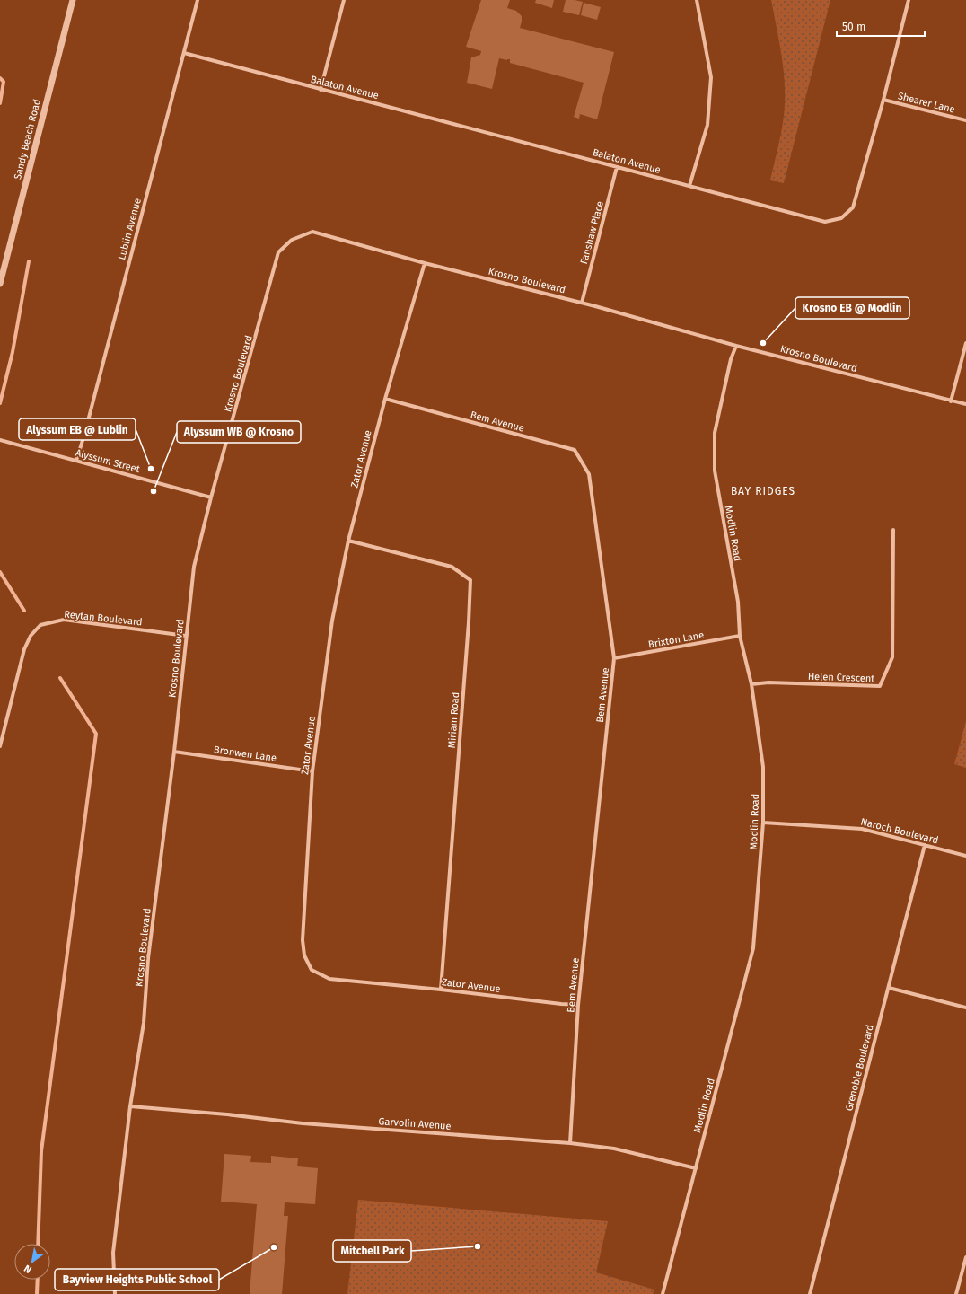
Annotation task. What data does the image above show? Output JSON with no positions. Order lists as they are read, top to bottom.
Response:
{
  "streets": {
    "street": [
      "Balaton Avenue",
      "Shearer Lane",
      "Sandy Beach Road",
      "Lublin Avenue",
      "Fanshaw Place",
      "Krosno Boulevard",
      "Bem Avenue",
      "Zator Avenue",
      "Alyssum Street",
      "Modlin Road",
      "Reytan Boulevard",
      "Brixton Lane",
      "Helen Crescent",
      "Miriam Road",
      "Bronwen Lane",
      "Naroch Boulevard",
      "Grenoble Boulevard",
      "Garvolin Avenue"
    ]
  },
  "crossings": [
    ["Balaton Avenue", "Shearer Lane"],
    ["Balaton Avenue", "Lublin Avenue"],
    ["Balaton Avenue", "Fanshaw Place"],
    ["Lublin Avenue", "Alyssum Street"],
    ["Fanshaw Place", "Krosno Boulevard"],
    ["Krosno Boulevard", "Zator Avenue"],
    ["Krosno Boulevard", "Alyssum Street"],
    ["Krosno Boulevard", "Modlin Road"],
    ["Krosno Boulevard", "Reytan Boulevard"],
    ["Krosno Boulevard", "Bronwen Lane"],
    ["Krosno Boulevard", "Garvolin Avenue"],
    ["Bem Avenue", "Zator Avenue"],
    ["Bem Avenue", "Brixton Lane"],
    ["Bem Avenue", "Garvolin Avenue"],
    ["Zator Avenue", "Miriam Road"],
    ["Zator Avenue", "Bronwen Lane"],
    ["Modlin Road", "Brixton Lane"],
    ["Modlin Road", "Helen Crescent"],
    ["Modlin Road", "Naroch Boulevard"],
    ["Modlin Road", "Garvolin Avenue"],
    ["Naroch Boulevard", "Grenoble Boulevard"]
  ],
  "districts": ["BAY RIDGES"],
  "places": [
    "Krosno EB @ Modlin",
    "Alyssum EB @ Lublin",
    "Alyssum WB @ Krosno",
    "Mitchell Park",
    "Bayview Heights Public School"
  ],
  "scale_bar": "50 m",
  "north": "bottom left"
}
